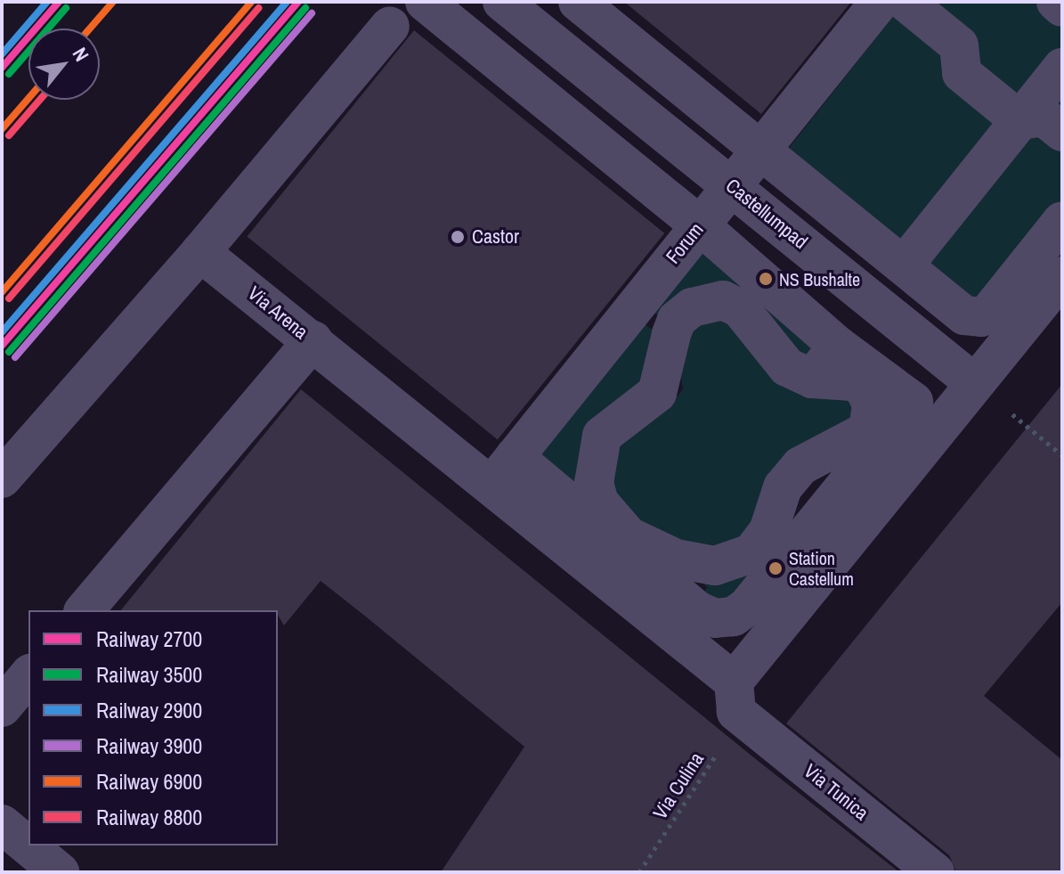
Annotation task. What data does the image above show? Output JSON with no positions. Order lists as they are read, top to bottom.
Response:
{
  "streets": {
    "street": [
      "Castellumpad",
      "Forum",
      "Via Arena",
      "Via Tunica"
    ],
    "path": ["Via Culina"]
  },
  "crossings": [
    ["Castellumpad", "Forum"],
    ["Via Culina", "Via Tunica"]
  ],
  "places": ["Castor", "NS Bushalte", "Station Castellum"],
  "lines": [
    "rail line 2700",
    "rail line 2900",
    "rail line 6900",
    "rail line 3500",
    "rail line 8800",
    "rail line 3900"
  ],
  "legend": [
    "Railway 2700",
    "Railway 3500",
    "Railway 2900",
    "Railway 3900",
    "Railway 6900",
    "Railway 8800"
  ],
  "north": "top right"
}
